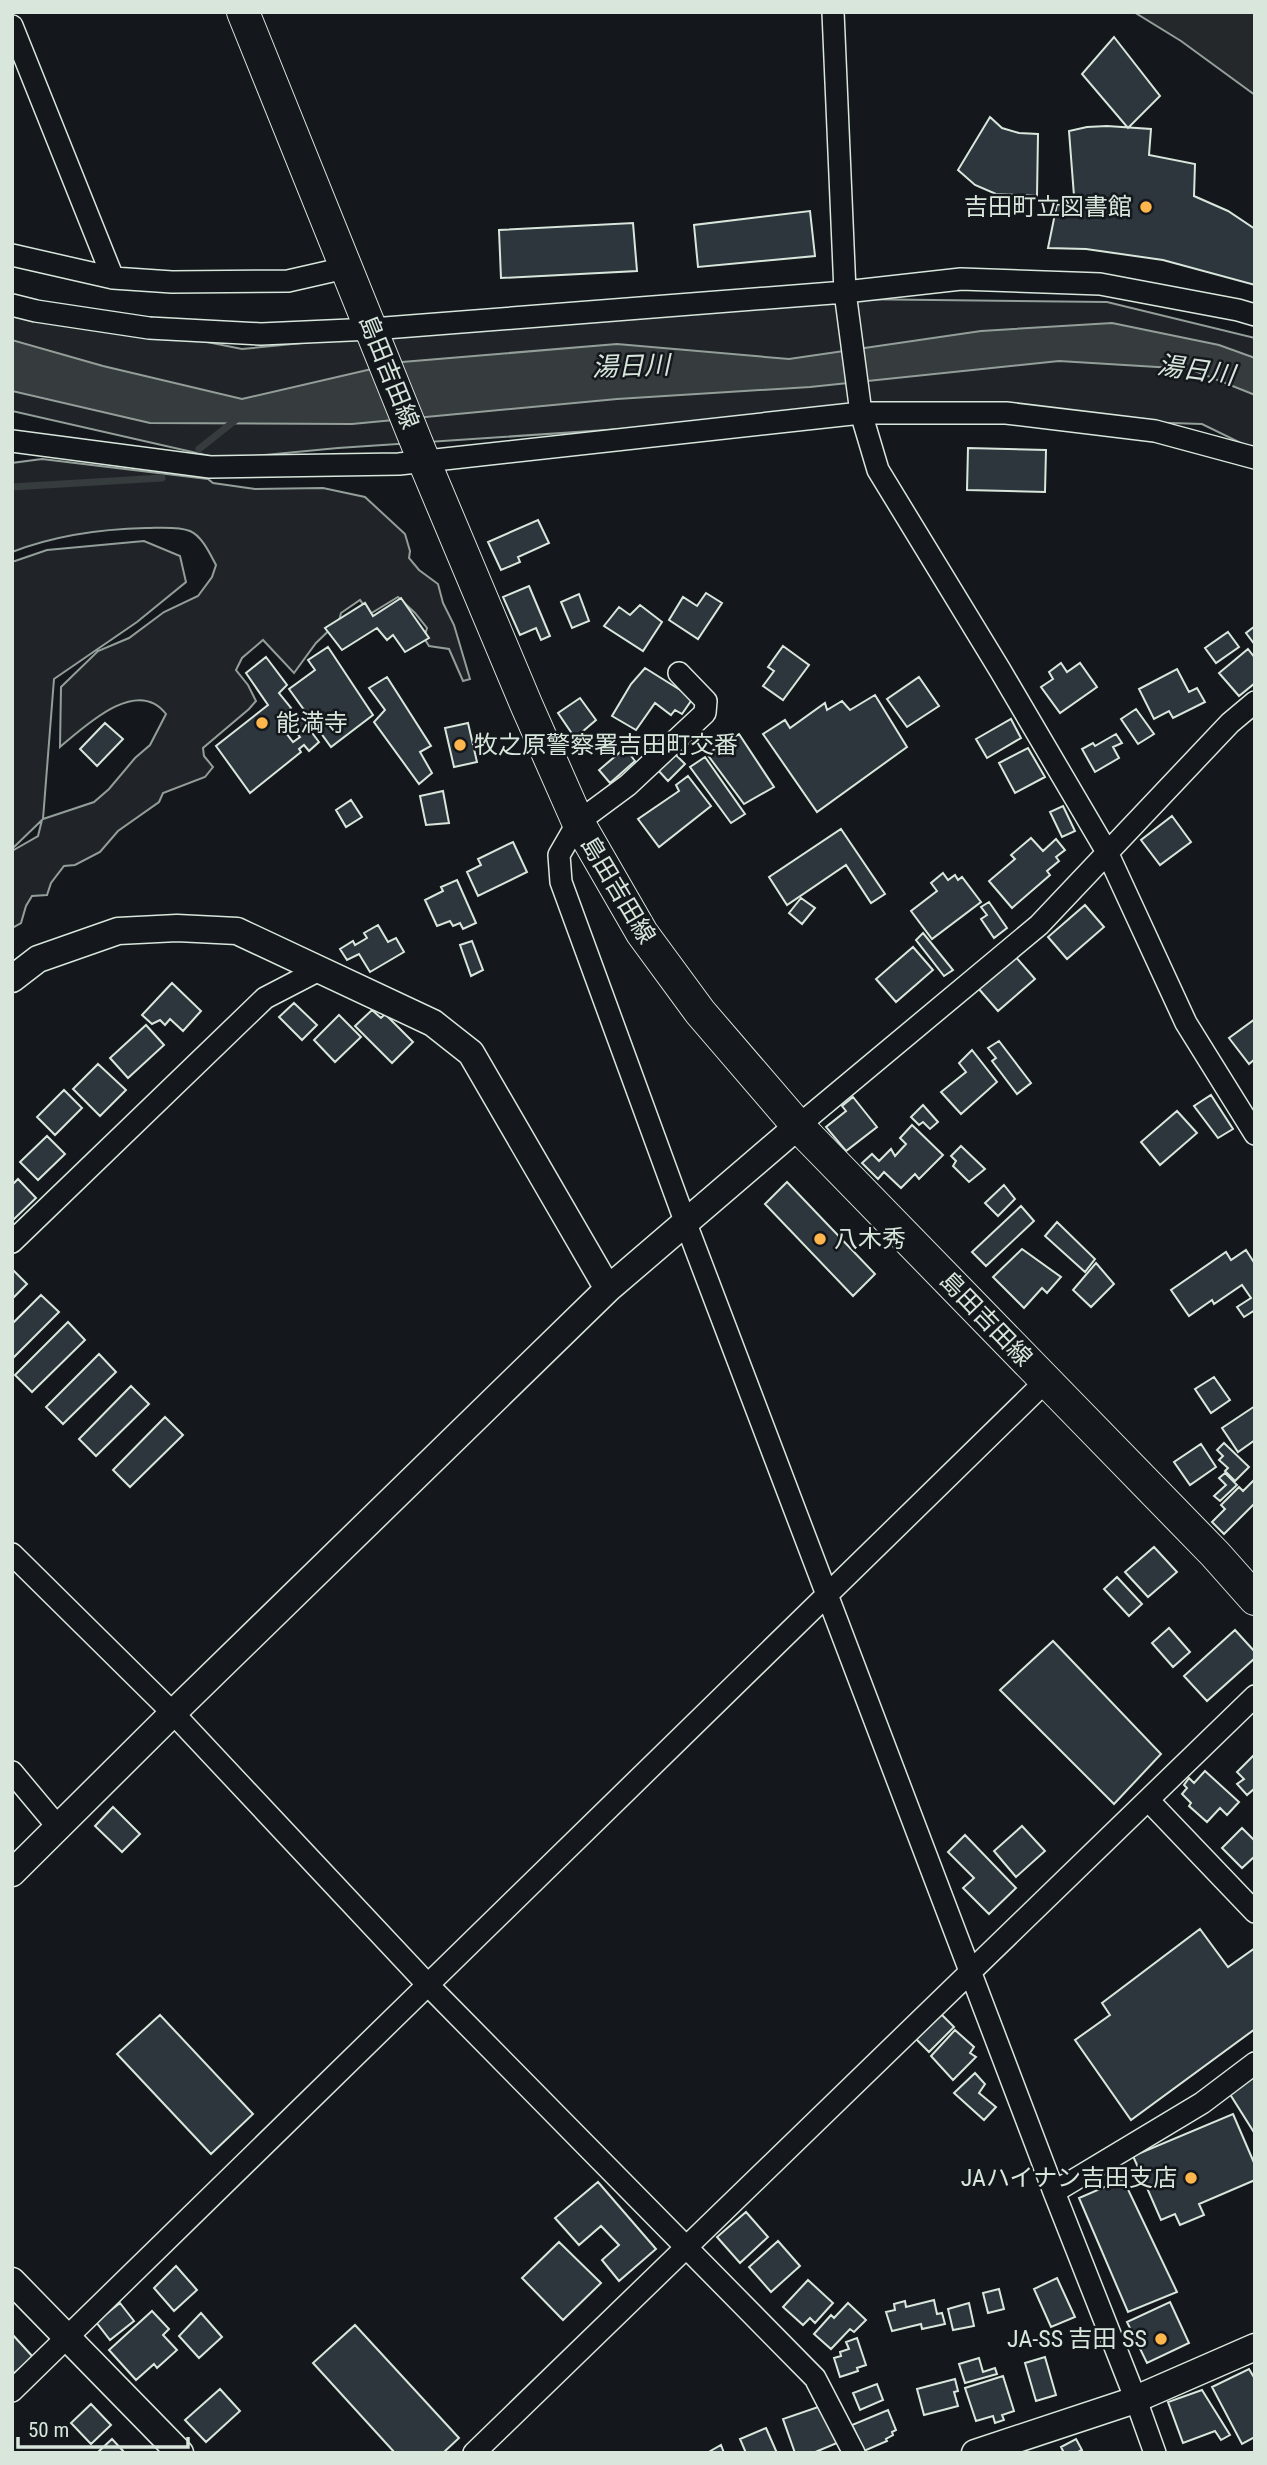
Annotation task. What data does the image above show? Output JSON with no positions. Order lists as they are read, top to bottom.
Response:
{
  "streets": {
    "main road": ["島田吉田線"]
  },
  "water": ["湯日川"],
  "places": [
    "吉田町立図書館",
    "能満寺",
    "牧之原警察署吉田町交番",
    "八木秀",
    "JAハイナン吉田支店",
    "JA-SS 吉田 SS"
  ],
  "scale_bar": "50 m"
}
